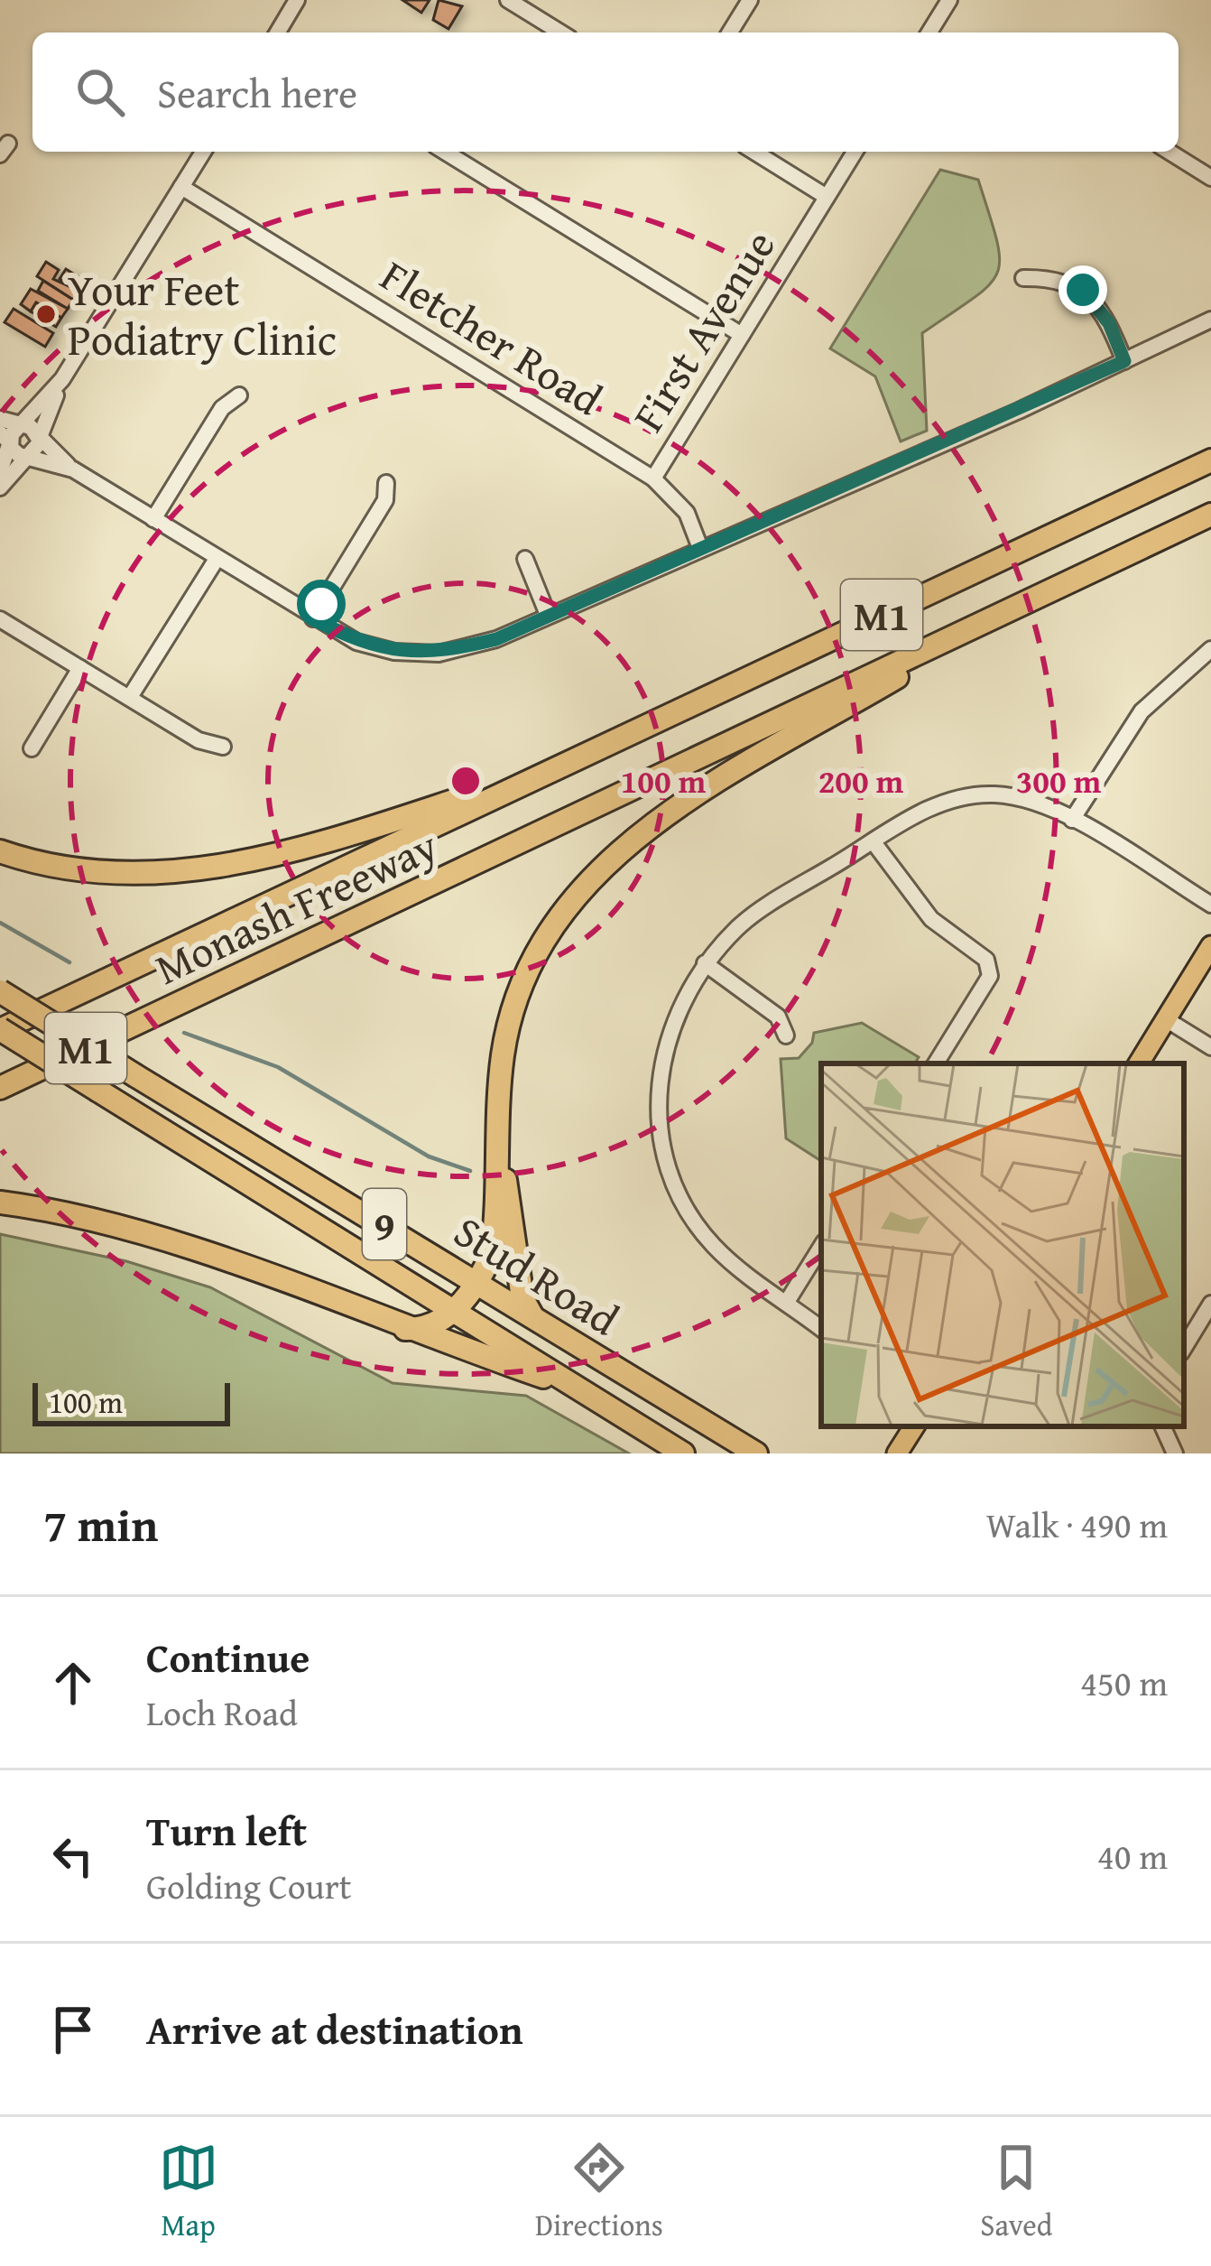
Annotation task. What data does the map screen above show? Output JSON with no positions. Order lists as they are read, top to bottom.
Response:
{
  "streets": {
    "highway": [
      "M1",
      "Monash Freeway",
      "9",
      "Stud Road"
    ],
    "street": ["First Avenue", "Fletcher Road"]
  },
  "crossings": [
    ["First Avenue", "Fletcher Road"],
    ["Monash Freeway", "Stud Road"]
  ],
  "places": ["Your Feet Podiatry Clinic"],
  "scale_bar": "100 m",
  "page": {
    "search": "Search here",
    "scale": "100 m",
    "heading": ["7 min", "Walk · 490 m"],
    "list": [
      ["Continue", "Loch Road", "450 m"],
      ["Turn left", "Golding Court", "40 m"],
      "Arrive at destination"
    ],
    "nav": ["Map", "Directions", "Saved"]
  },
  "rings": ["100 m", "200 m", "300 m"]
}
